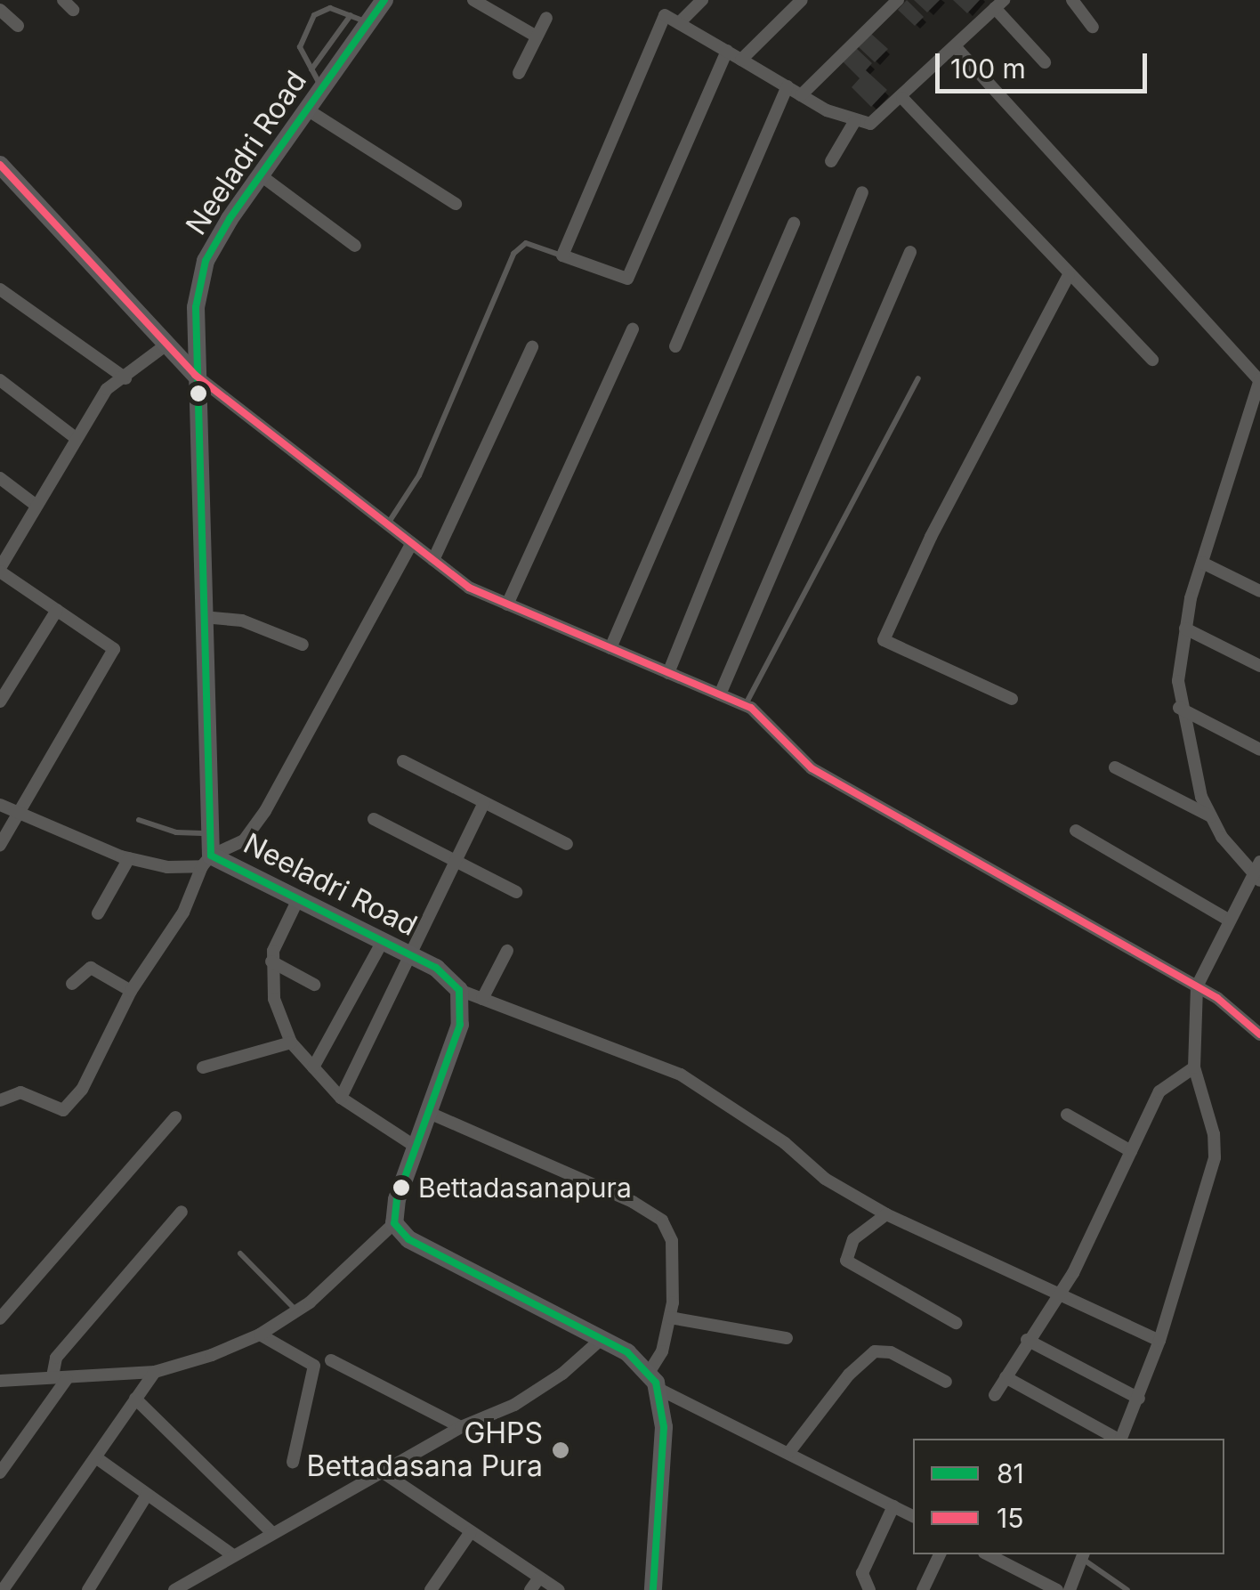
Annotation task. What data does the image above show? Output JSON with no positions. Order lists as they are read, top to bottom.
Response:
{
  "streets": {
    "main road": ["Neeladri Road"]
  },
  "places": ["Bettadasanapura", "GHPS Bettadasana Pura"],
  "lines": ["transit line 81", "transit line 15"],
  "legend": ["81", "15"],
  "scale_bar": "100 m"
}
